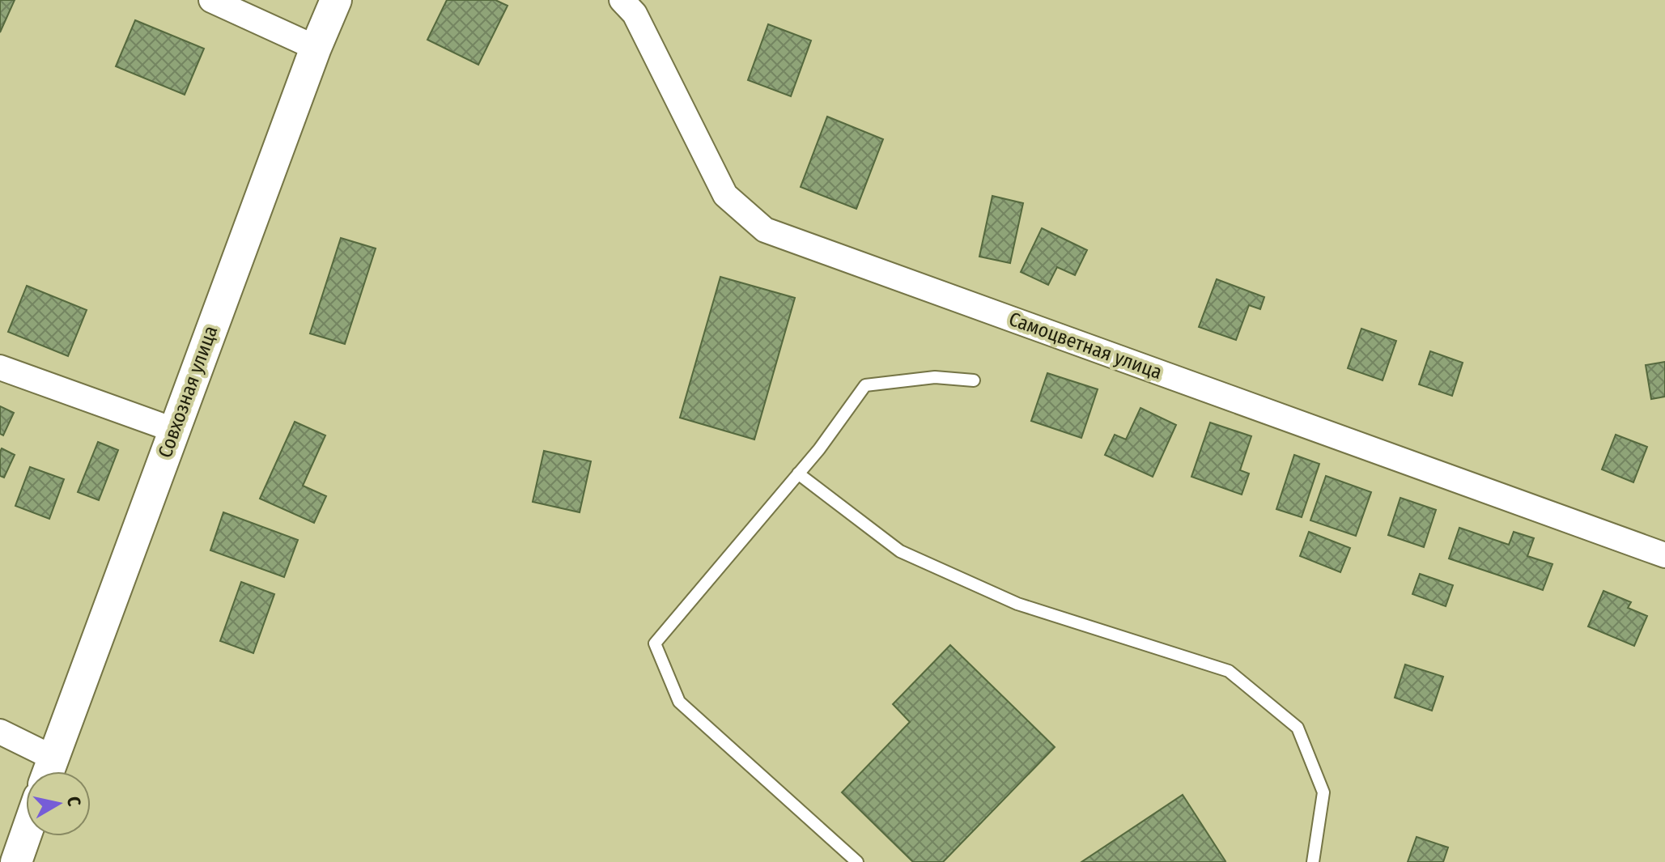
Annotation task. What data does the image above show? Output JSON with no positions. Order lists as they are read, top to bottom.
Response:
{
  "streets": {
    "street": ["Самоцветная улица", "Совхозная улица"]
  },
  "north": "right"
}
